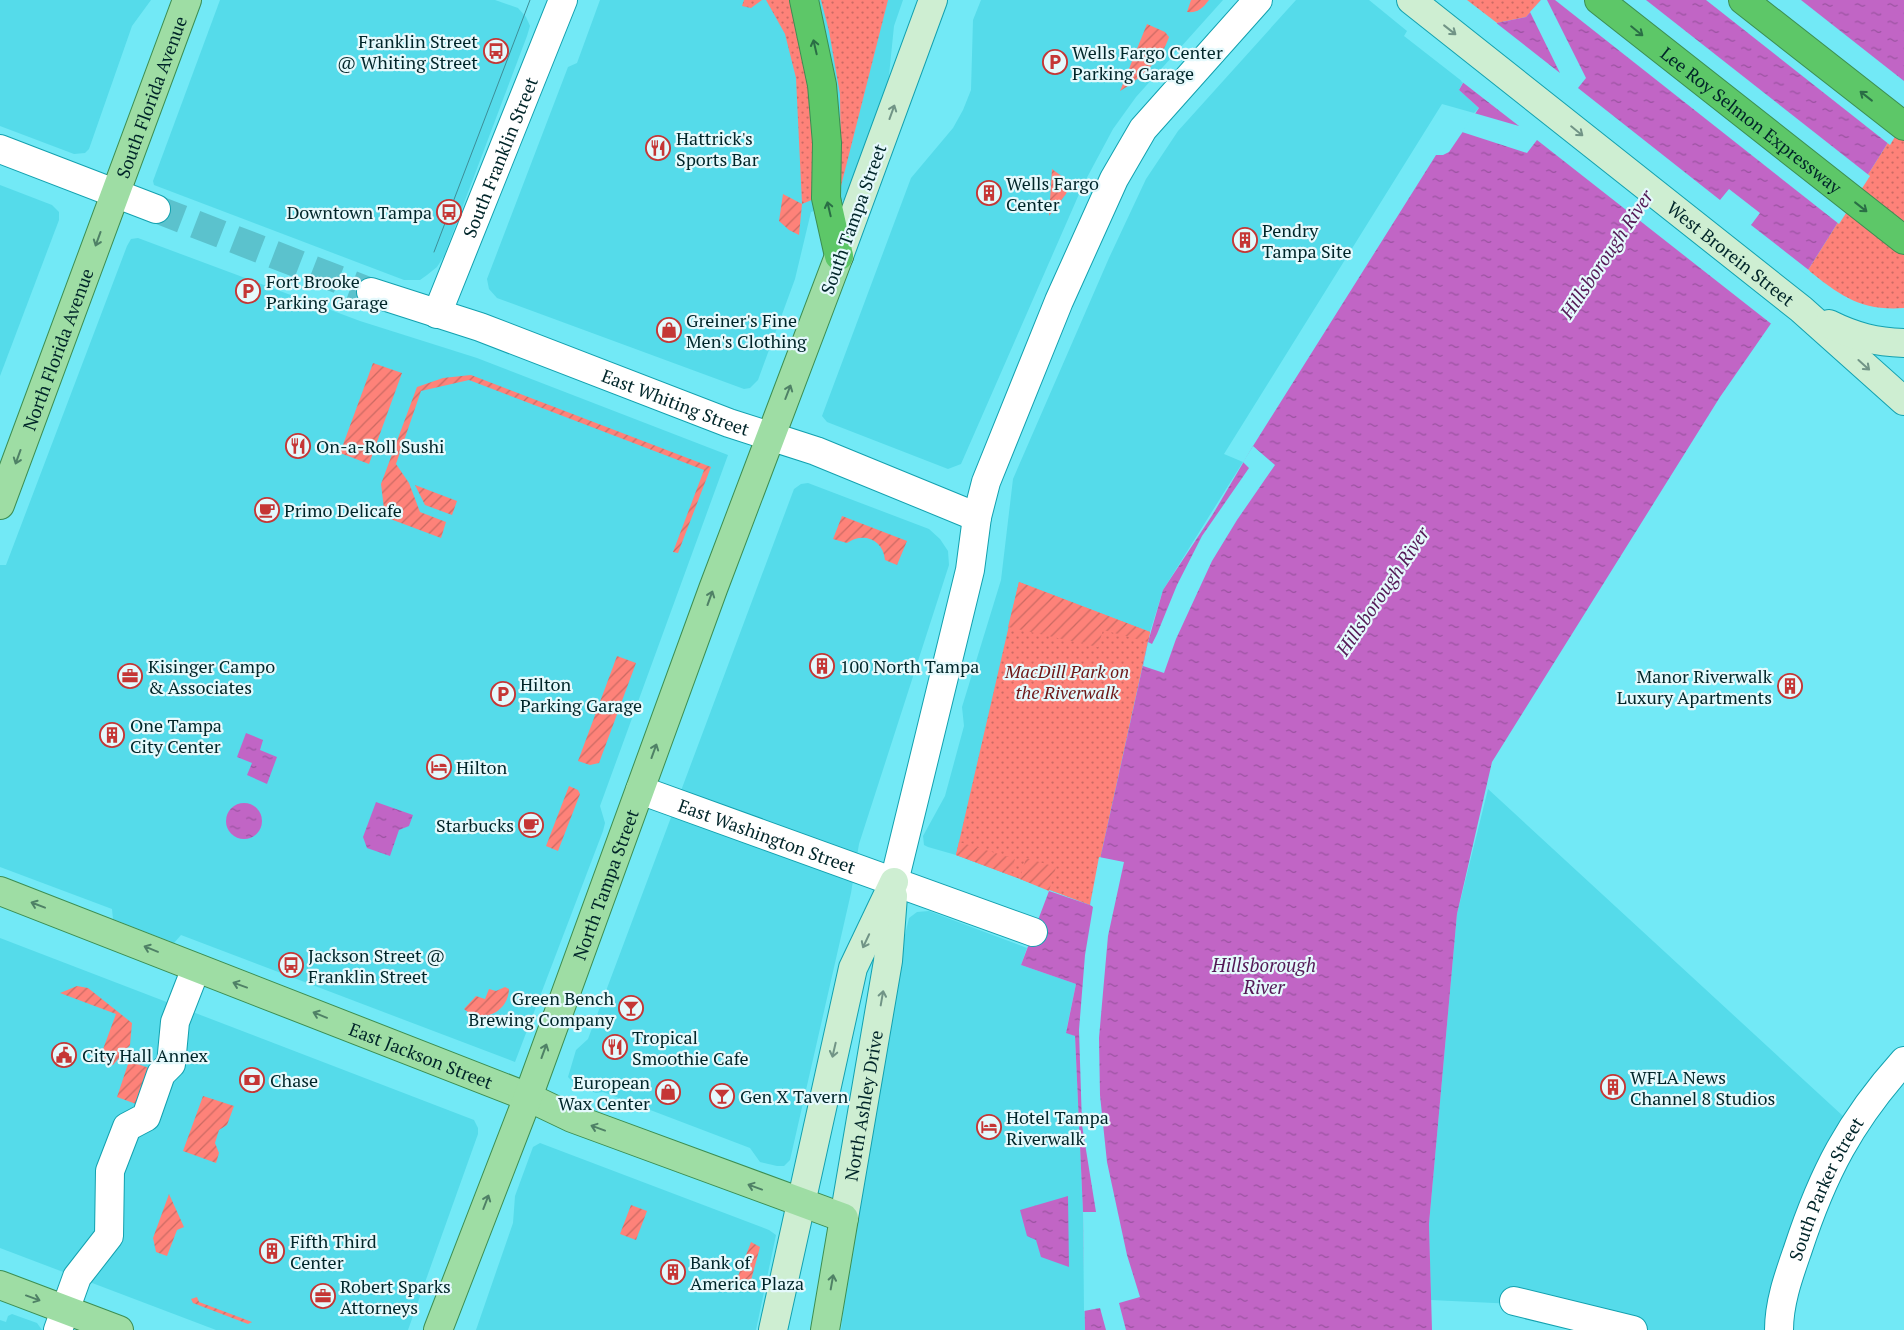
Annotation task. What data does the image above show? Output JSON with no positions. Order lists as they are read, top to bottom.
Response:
{
  "streets": {
    "highway": ["Lee Roy Selmon Expressway"],
    "main road": [
      "South Florida Avenue",
      "South Tampa Street",
      "West Brorein Street",
      "North Florida Avenue",
      "North Tampa Street",
      "East Jackson Street",
      "North Ashley Drive"
    ],
    "street": [
      "South Franklin Street",
      "East Whiting Street",
      "East Washington Street",
      "South Parker Street"
    ]
  },
  "crossings": [
    ["South Florida Avenue", "North Florida Avenue"],
    ["South Franklin Street", "East Whiting Street"],
    ["South Tampa Street", "East Whiting Street"],
    ["South Tampa Street", "North Tampa Street"],
    ["East Whiting Street", "North Tampa Street"],
    ["East Washington Street", "North Tampa Street"],
    ["East Washington Street", "North Ashley Drive"],
    ["North Tampa Street", "East Jackson Street"],
    ["East Jackson Street", "North Ashley Drive"]
  ],
  "one_way": [
    "South Tampa Street",
    "West Brorein Street",
    "North Florida Avenue",
    "North Tampa Street",
    "East Jackson Street"
  ],
  "water": ["Hillsborough River"],
  "parks": ["MacDill Park on the Riverwalk"],
  "places": {
    "bus stop": ["Franklin Street @ Whiting Street", "Downtown Tampa", "Jackson Street @ Franklin Street"],
    "parking": ["Wells Fargo Center Parking Garage", "Fort Brooke Parking Garage", "Hilton Parking Garage"],
    "restaurant": ["Hattrick's Sports Bar", "On-a-Roll Sushi", "Tropical Smoothie Cafe"],
    "building": [
      "Wells Fargo Center",
      "Pendry Tampa Site",
      "100 North Tampa",
      "Manor Riverwalk Luxury Apartments",
      "One Tampa City Center",
      "WFLA News Channel 8 Studios",
      "Fifth Third Center",
      "Bank of America Plaza"
    ],
    "shop": ["Greiner's Fine Men's Clothing", "European Wax Center"],
    "cafe": ["Primo Delicafe", "Starbucks"],
    "office": ["Kisinger Campo & Associates", "Robert Sparks Attorneys"],
    "hotel": ["Hilton", "Hotel Tampa Riverwalk"],
    "bar": ["Green Bench Brewing Company", "Gen X Tavern"],
    "public building": ["City Hall Annex"],
    "bank": ["Chase"]
  }
}
